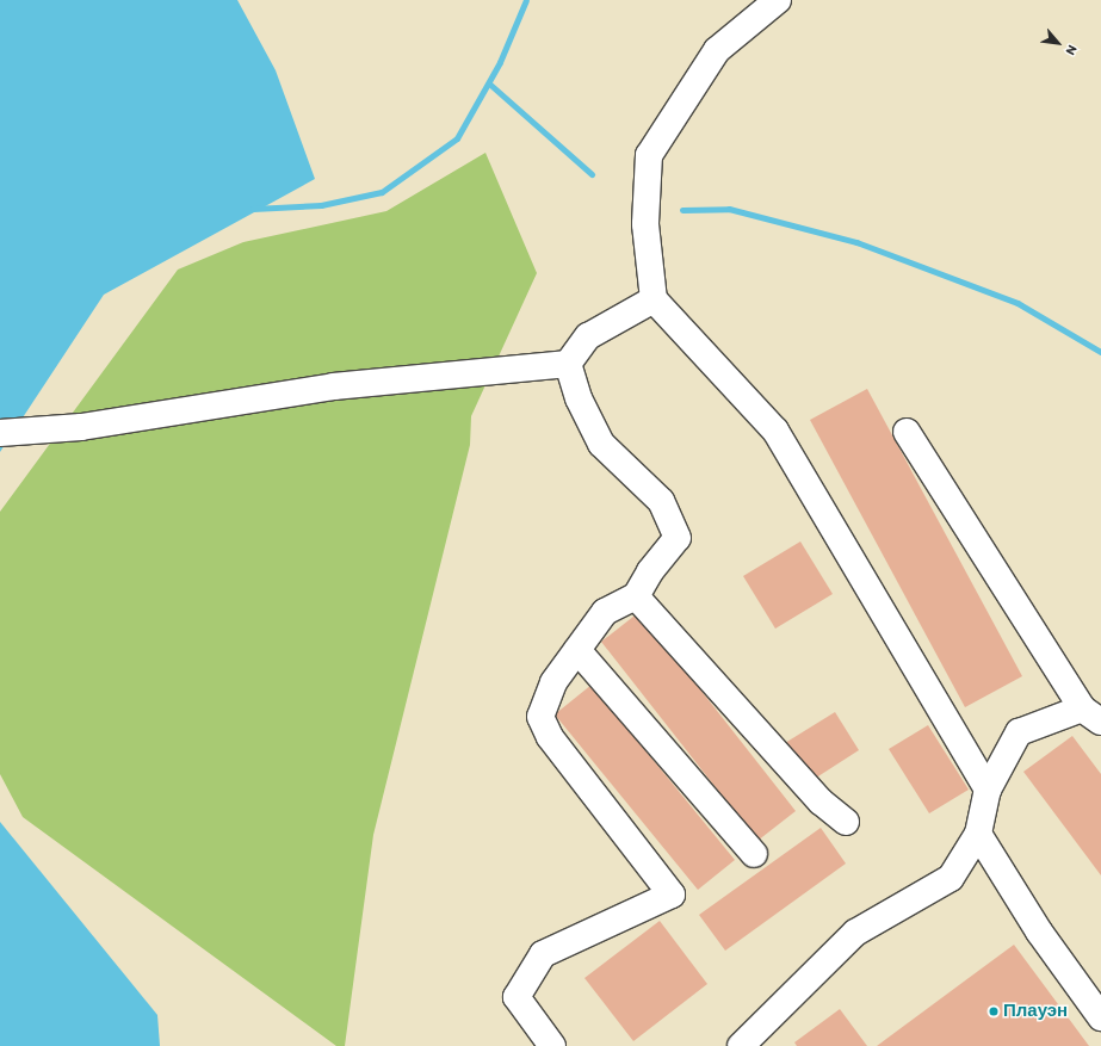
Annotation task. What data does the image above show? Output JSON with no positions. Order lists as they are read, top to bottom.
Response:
{
  "places": ["Плауэн"],
  "north": "bottom right"
}
